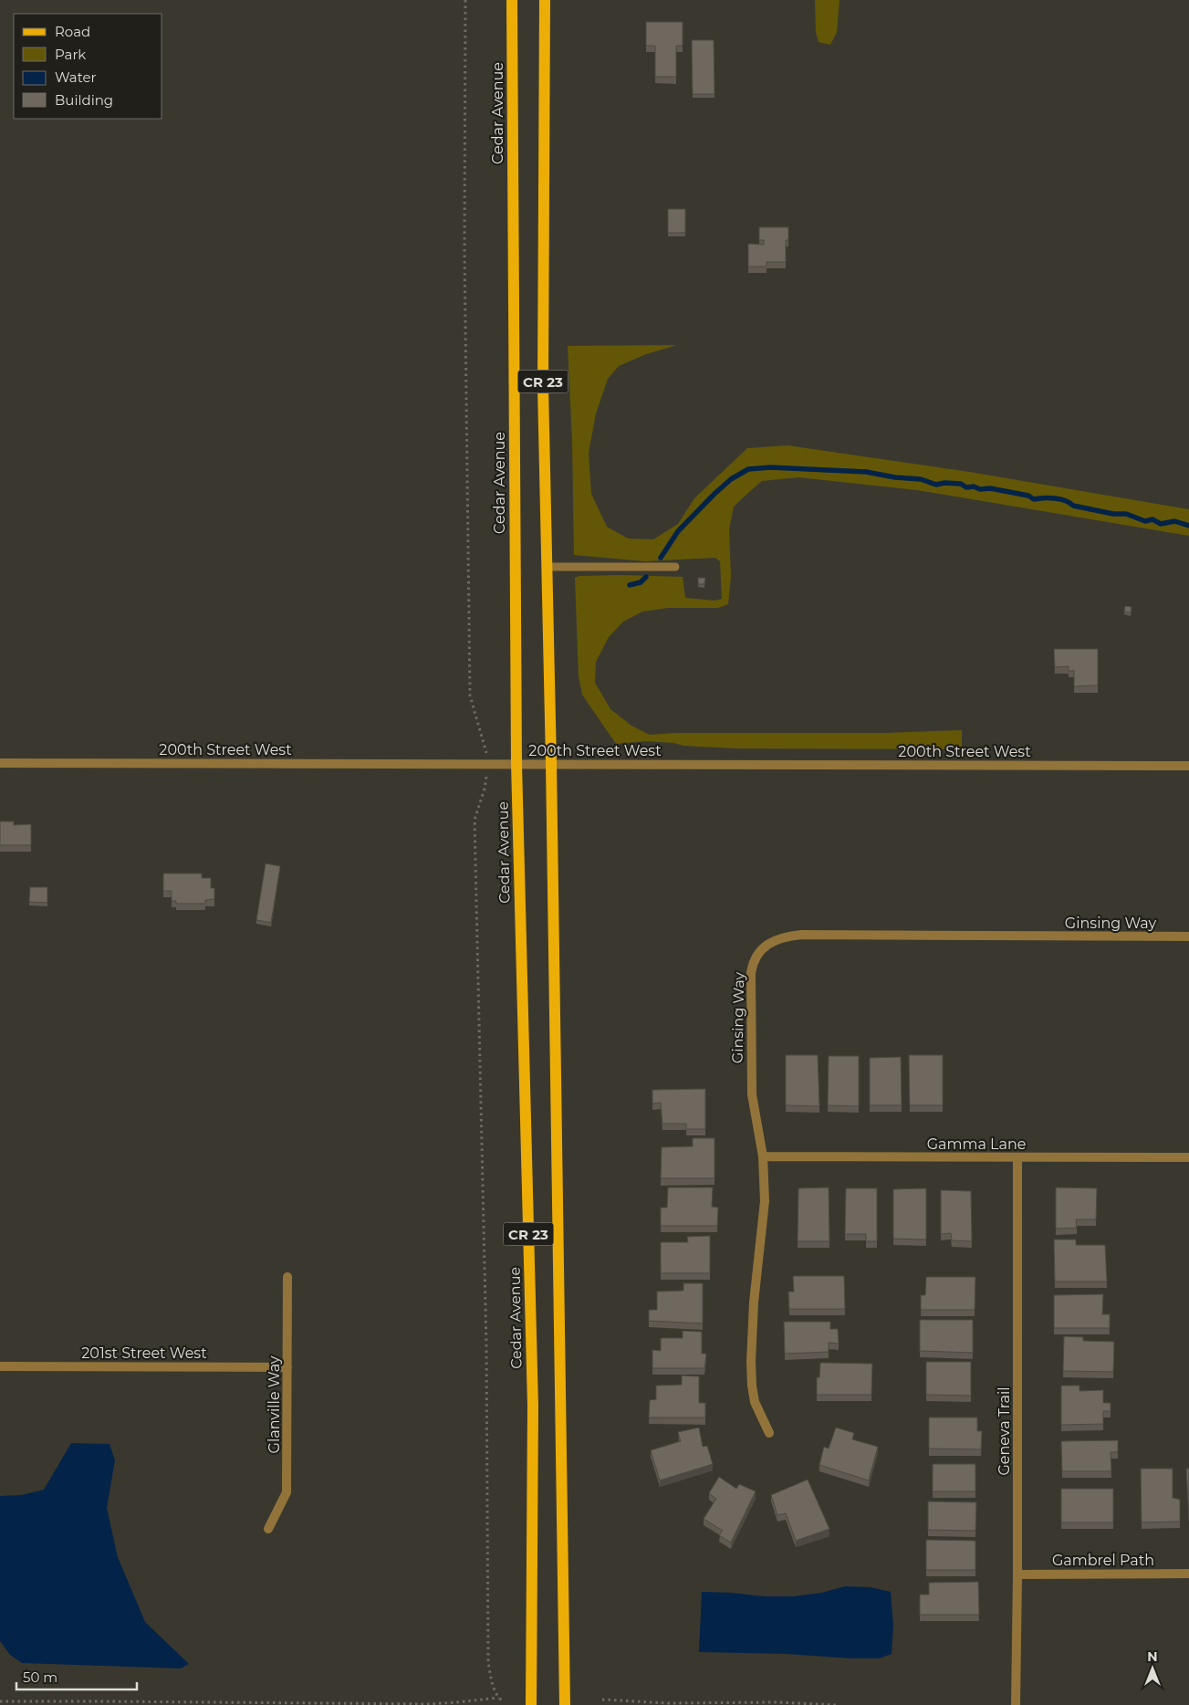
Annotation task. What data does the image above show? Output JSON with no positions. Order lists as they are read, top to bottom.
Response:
{
  "streets": {
    "main road": ["Cedar Avenue", "CR 23"],
    "street": [
      "200th Street West",
      "Ginsing Way",
      "Gamma Lane",
      "201st Street West",
      "Glanville Way",
      "Geneva Trail",
      "Gambrel Path"
    ]
  },
  "crossings": [
    ["Cedar Avenue", "200th Street West"],
    ["CR 23", "200th Street West"],
    ["Ginsing Way", "Gamma Lane"],
    ["Gamma Lane", "Geneva Trail"],
    ["201st Street West", "Glanville Way"],
    ["Geneva Trail", "Gambrel Path"]
  ],
  "legend": [
    "Road",
    "Park",
    "Water",
    "Building"
  ],
  "scale_bar": "50 m",
  "north": "top"
}
